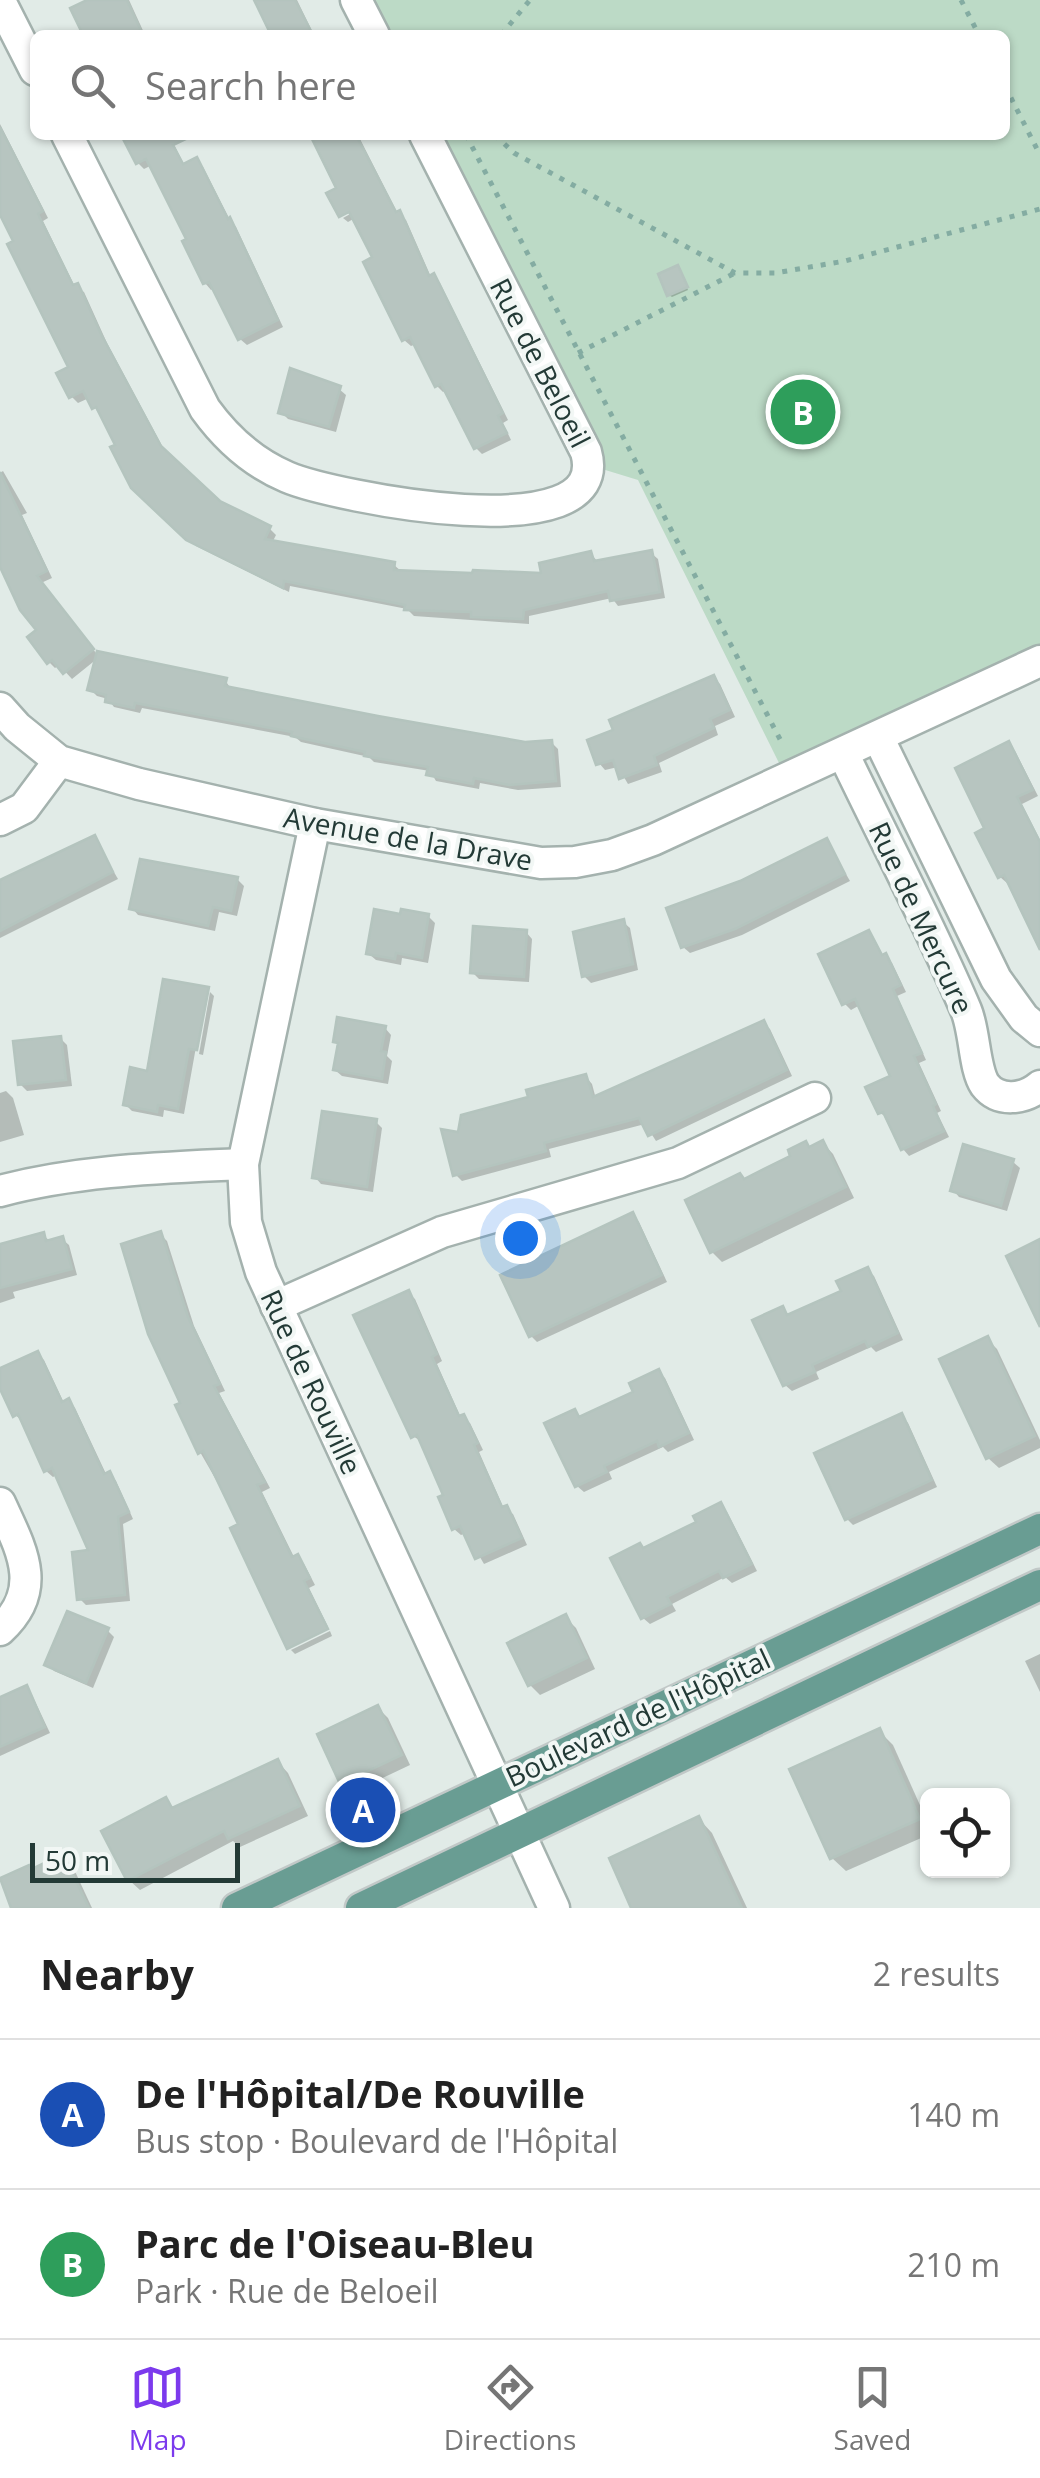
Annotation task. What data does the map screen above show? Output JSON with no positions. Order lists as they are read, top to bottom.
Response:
{
  "streets": {
    "main road": ["Boulevard de l'Hôpital"],
    "street": [
      "Rue de Beloeil",
      "Avenue de la Drave",
      "Rue de Mercure",
      "Rue de Rouville"
    ]
  },
  "crossings": [
    ["Avenue de la Drave", "Rue de Mercure"],
    ["Avenue de la Drave", "Rue de Rouville"],
    ["Rue de Rouville", "Boulevard de l'Hôpital"]
  ],
  "scale_bar": "50 m",
  "page": {
    "search": "Search here",
    "pins": ["B", "A"],
    "scale": "50 m",
    "heading": ["Nearby", "2 results"],
    "list": [
      {
        "mark": "A",
        "name": "De l'Hôpital/De Rouville",
        "note": "Bus stop · Boulevard de l'Hôpital",
        "value": "140 m"
      },
      {
        "mark": "B",
        "name": "Parc de l'Oiseau-Bleu",
        "note": "Park · Rue de Beloeil",
        "value": "210 m"
      }
    ],
    "nav": ["Map", "Directions", "Saved"]
  }
}
